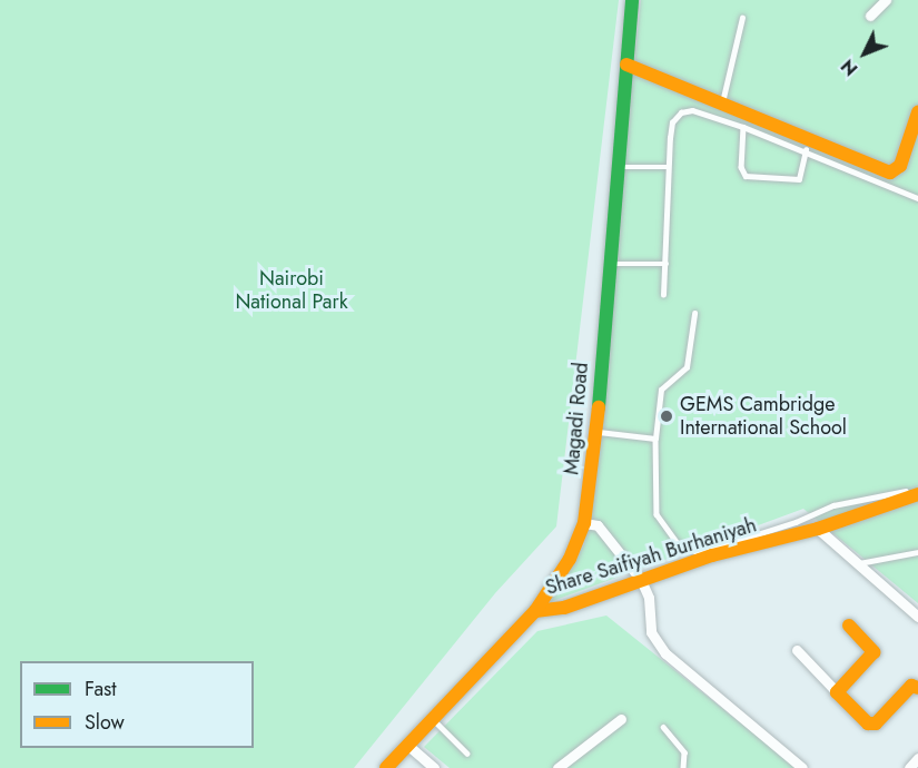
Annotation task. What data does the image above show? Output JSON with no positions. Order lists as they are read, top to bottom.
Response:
{
  "streets": {
    "main road": ["Magadi Road", "Share Saifiyah Burhaniyah"]
  },
  "crossings": [
    ["Magadi Road", "Share Saifiyah Burhaniyah"]
  ],
  "parks": ["Nairobi National Park"],
  "places": ["GEMS Cambridge International School"],
  "legend": ["Fast", "Slow"],
  "north": "bottom left"
}
